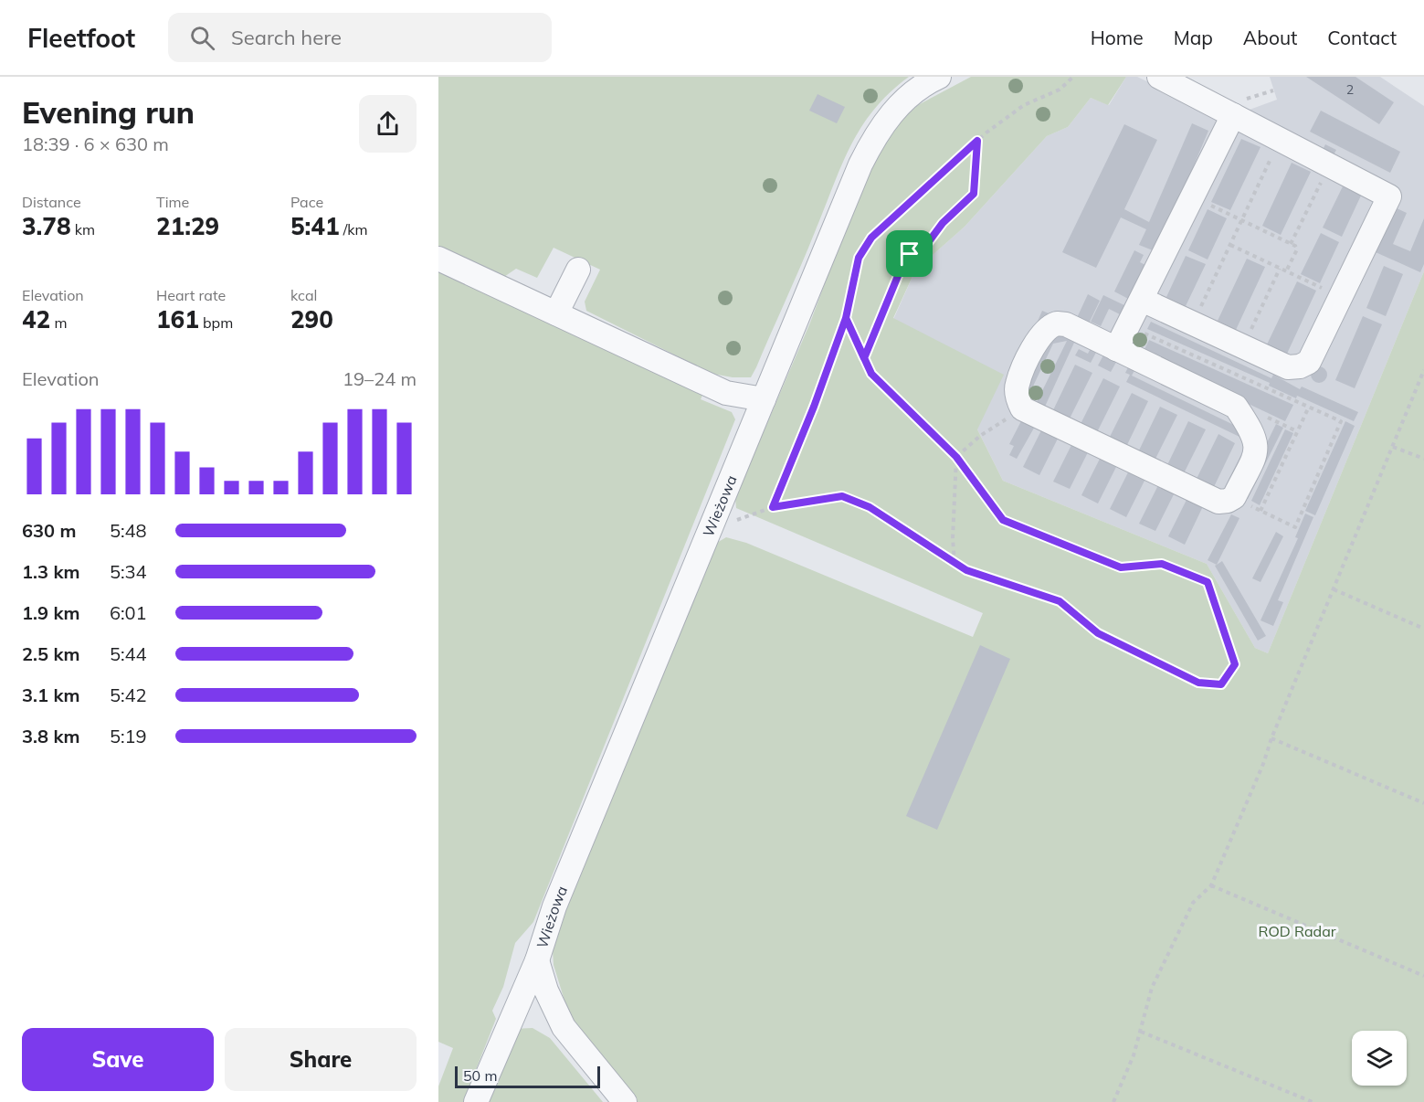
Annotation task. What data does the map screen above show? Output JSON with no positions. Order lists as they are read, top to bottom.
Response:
{
  "streets": {
    "lane": ["Wieżowa"]
  },
  "parks": ["ROD Radar"],
  "house_numbers": ["2"],
  "scale_bar": "50 m",
  "page": {
    "header": "Fleetfoot",
    "search": "Search here",
    "nav": [
      "Home",
      "Map",
      "About",
      "Contact"
    ],
    "heading": ["Evening run", "18:39 · 6 × 630 m"],
    "stats": [
      ["Distance", "3.78 km"],
      ["Time", "21:29"],
      ["Pace", "5:41 /km"],
      ["Elevation", "42 m"],
      ["Heart rate", "161 bpm"],
      ["kcal", "290"]
    ],
    "chart": ["Elevation", "19–24 m"],
    "list": [
      {
        "name": "630 m",
        "note": "5:48"
      },
      {
        "name": "1.3 km",
        "note": "5:34"
      },
      {
        "name": "1.9 km",
        "note": "6:01"
      },
      {
        "name": "2.5 km",
        "note": "5:44"
      },
      {
        "name": "3.1 km",
        "note": "5:42"
      },
      {
        "name": "3.8 km",
        "note": "5:19"
      }
    ],
    "buttons": ["Save", "Share"],
    "scale": "50 m"
  }
}
